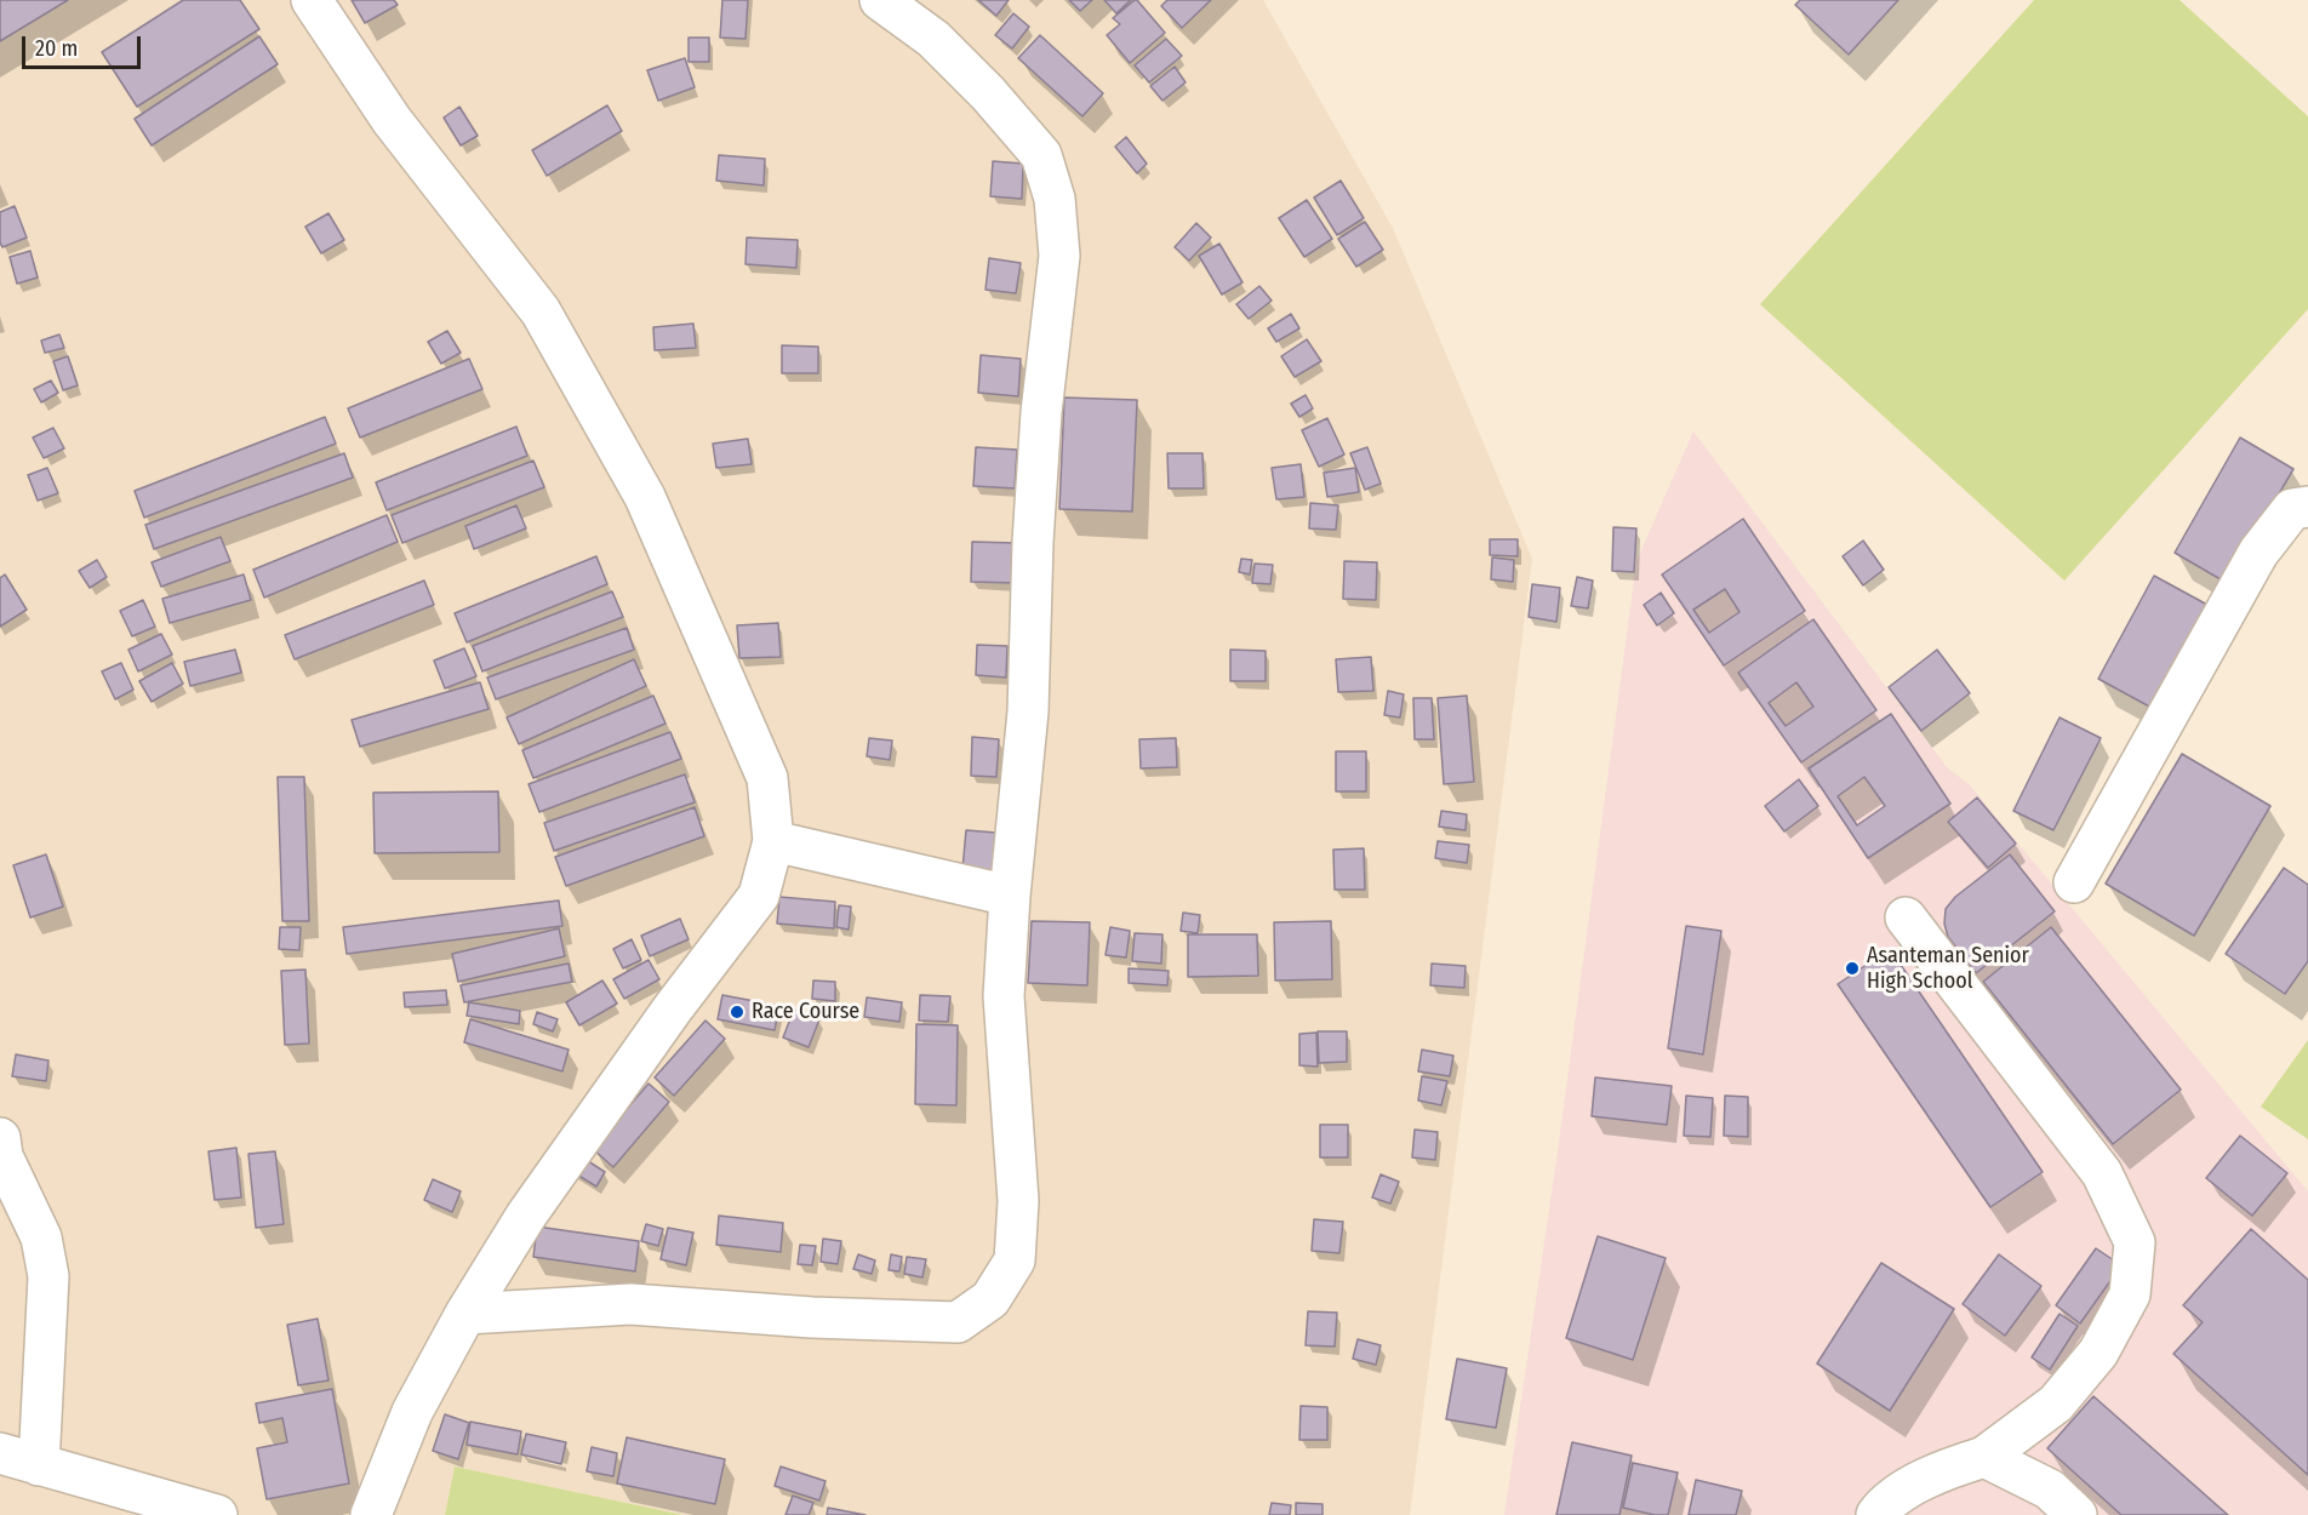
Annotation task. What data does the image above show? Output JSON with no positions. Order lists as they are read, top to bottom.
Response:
{
  "places": ["Asanteman Senior High School", "Race Course"],
  "scale_bar": "20 m"
}
